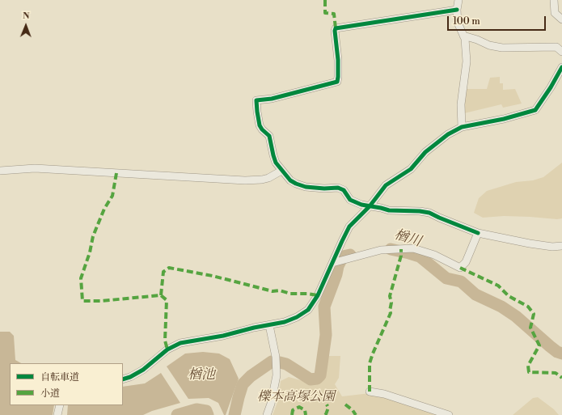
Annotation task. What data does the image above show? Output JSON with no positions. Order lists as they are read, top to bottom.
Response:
{
  "water": ["楢川", "楢池"],
  "parks": ["櫟本高塚公園"],
  "legend": ["自転車道", "小道"],
  "scale_bar": "100 m",
  "north": "top"
}
